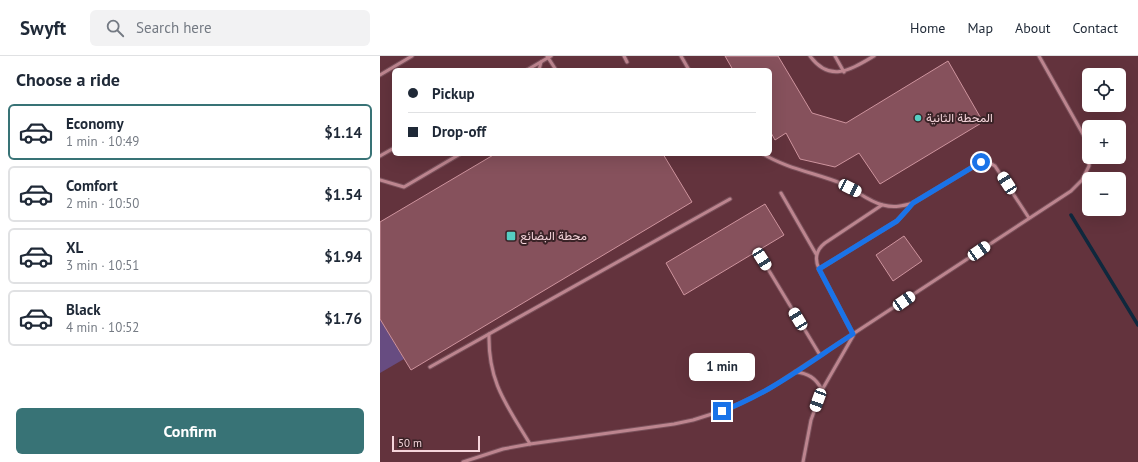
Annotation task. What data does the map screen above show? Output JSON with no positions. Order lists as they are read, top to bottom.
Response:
{
  "places": {
    "other": ["المحطة الثانية"],
    "transit": ["محطة البضائع"]
  },
  "scale_bar": "50 m",
  "page": {
    "header": "Swyft",
    "search": "Search here",
    "nav": [
      "Home",
      "Map",
      "About",
      "Contact"
    ],
    "heading": "Choose a ride",
    "map_buttons": ["+", "−"],
    "banner": ["Pickup", "Drop-off"],
    "list": [
      {
        "name": "Economy",
        "note": "1 min · 10:49",
        "value": "$1.14"
      },
      {
        "name": "Comfort",
        "note": "2 min · 10:50",
        "value": "$1.54"
      },
      {
        "name": "XL",
        "note": "3 min · 10:51",
        "value": "$1.94"
      },
      {
        "name": "Black",
        "note": "4 min · 10:52",
        "value": "$1.76"
      }
    ],
    "bubble": "1 min",
    "buttons": "Confirm",
    "scale": "50 m"
  }
}
